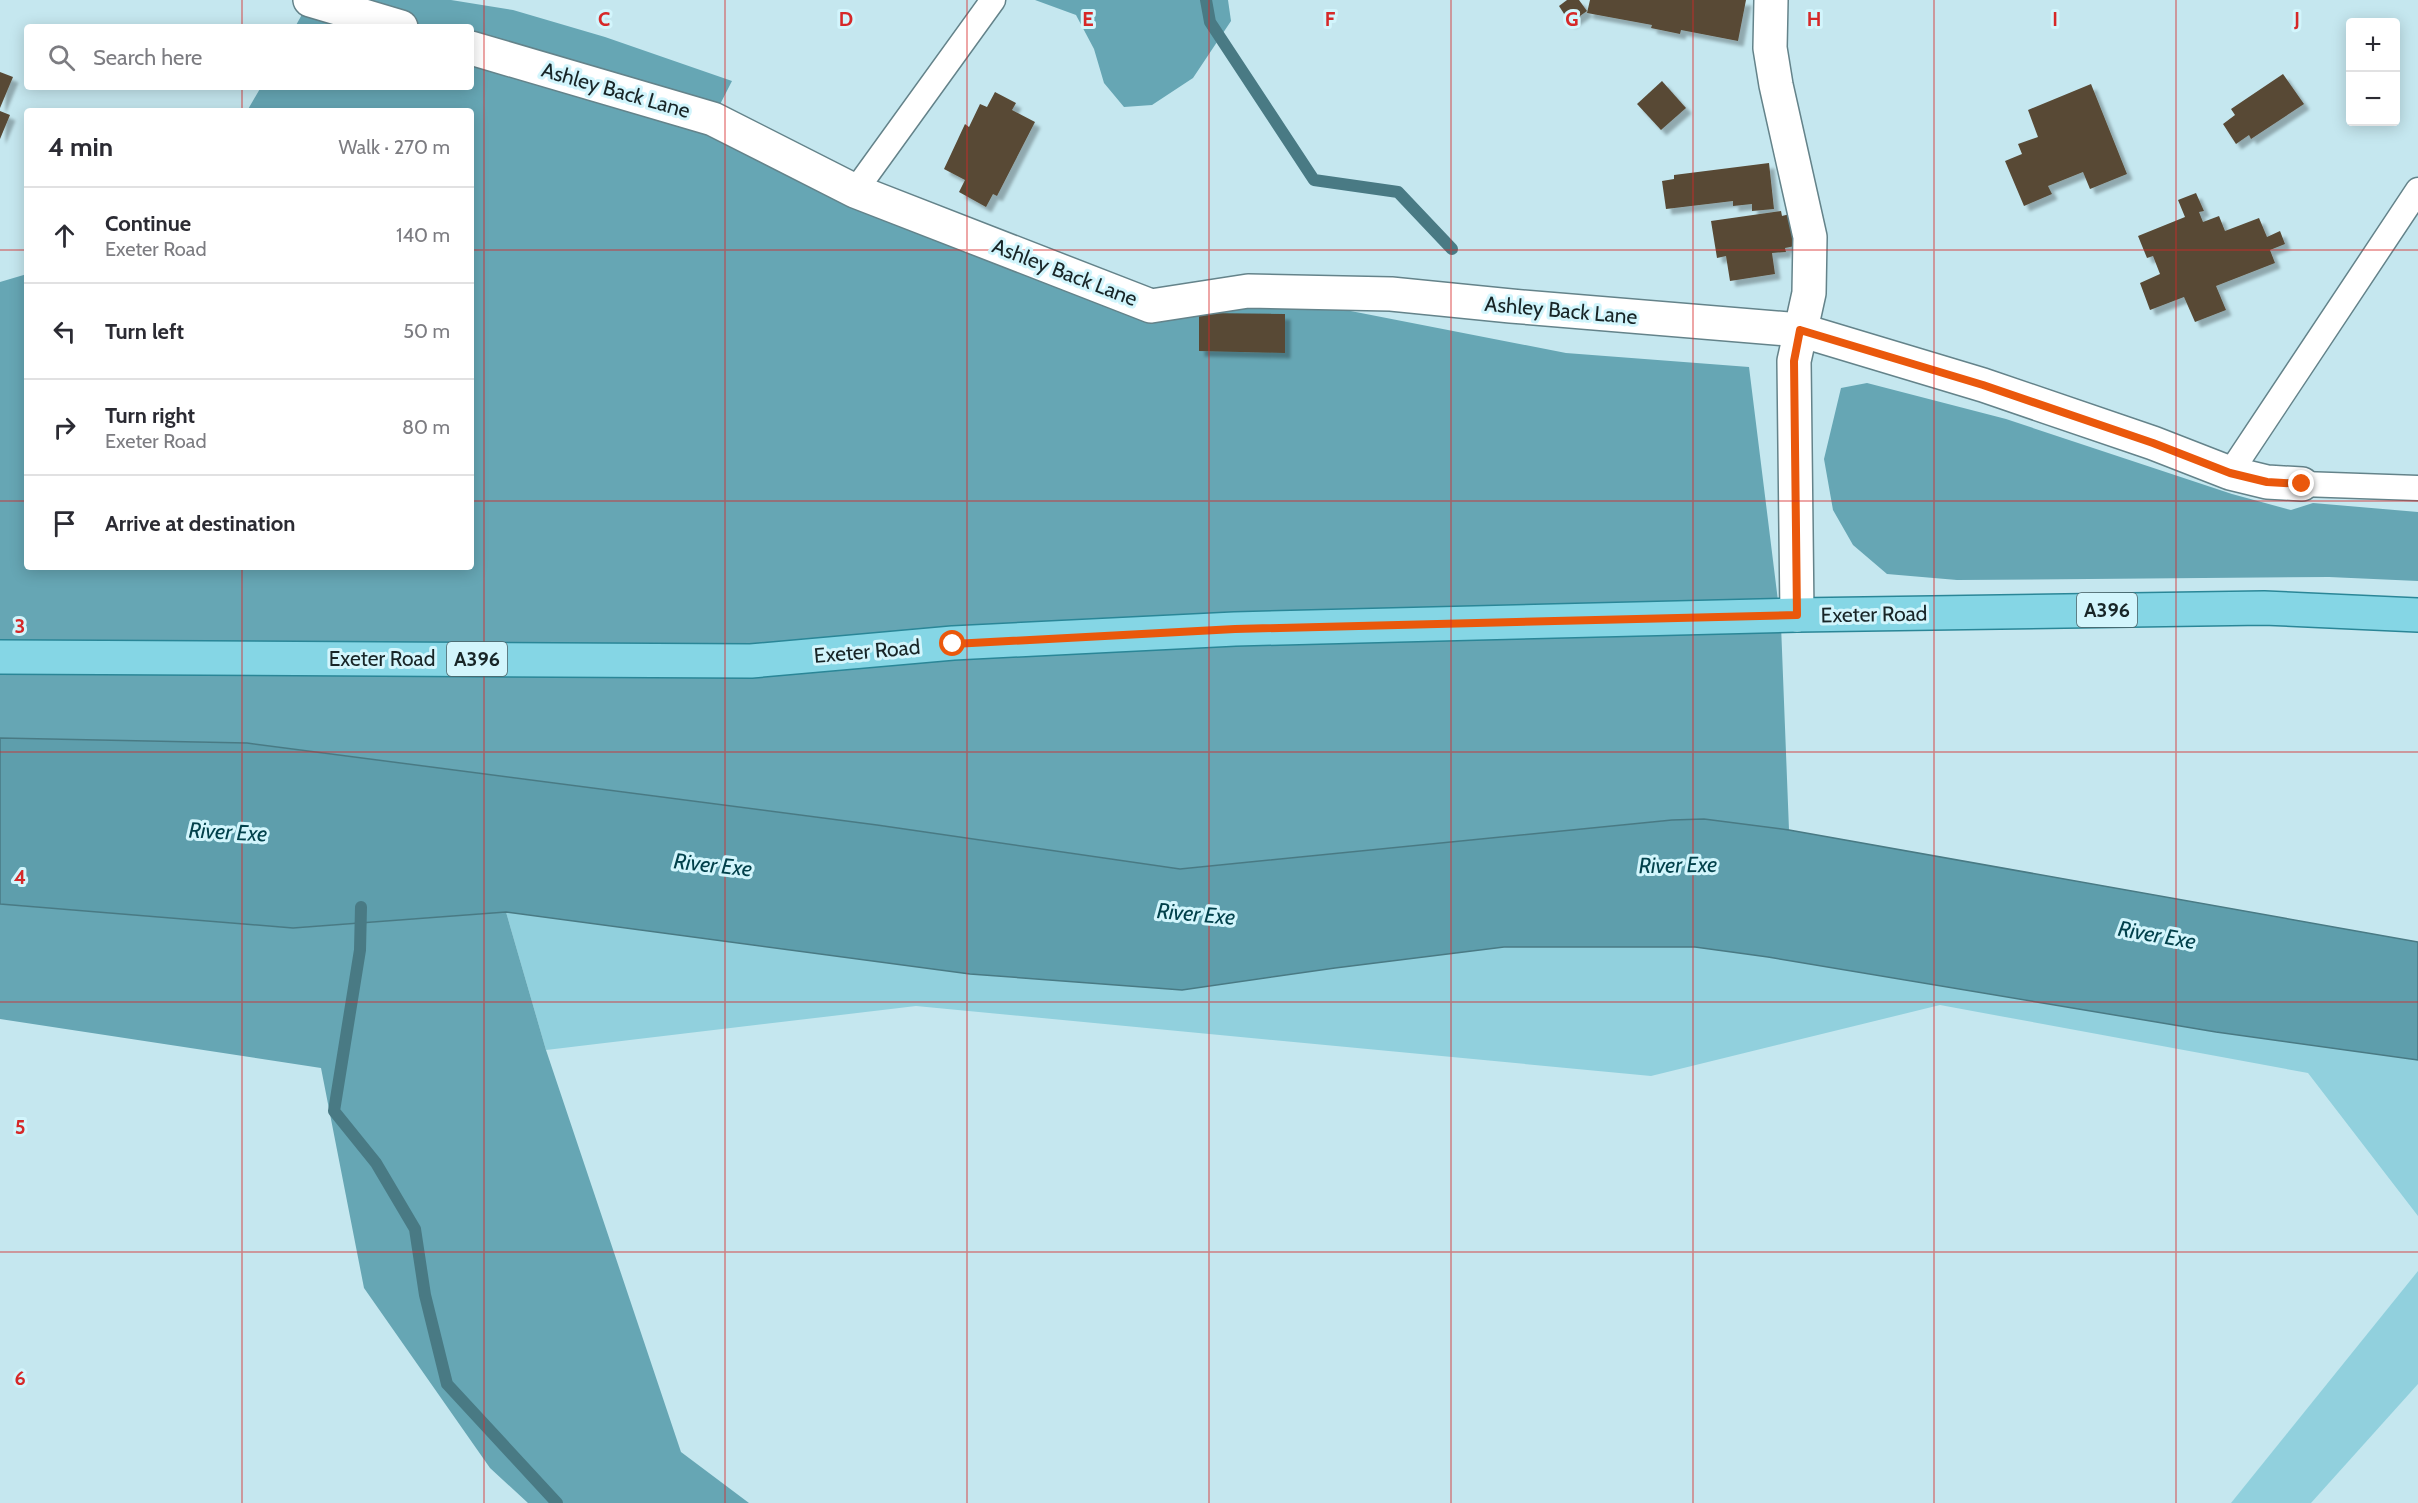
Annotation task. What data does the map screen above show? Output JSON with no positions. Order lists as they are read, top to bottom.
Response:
{
  "streets": {
    "main road": ["A396", "Exeter Road"],
    "street": ["Ashley Back Lane"]
  },
  "water": ["River Exe"],
  "page": {
    "map_buttons": ["+", "−"],
    "search": "Search here",
    "heading": ["4 min", "Walk · 270 m"],
    "list": [
      ["Continue", "Exeter Road", "140 m"],
      ["Turn left", "50 m"],
      ["Turn right", "Exeter Road", "80 m"],
      "Arrive at destination"
    ]
  },
  "grid": {
    "columns": [
      "C",
      "D",
      "E",
      "F",
      "G",
      "H",
      "I",
      "J"
    ],
    "rows": [
      "3",
      "4",
      "5",
      "6"
    ]
  }
}
